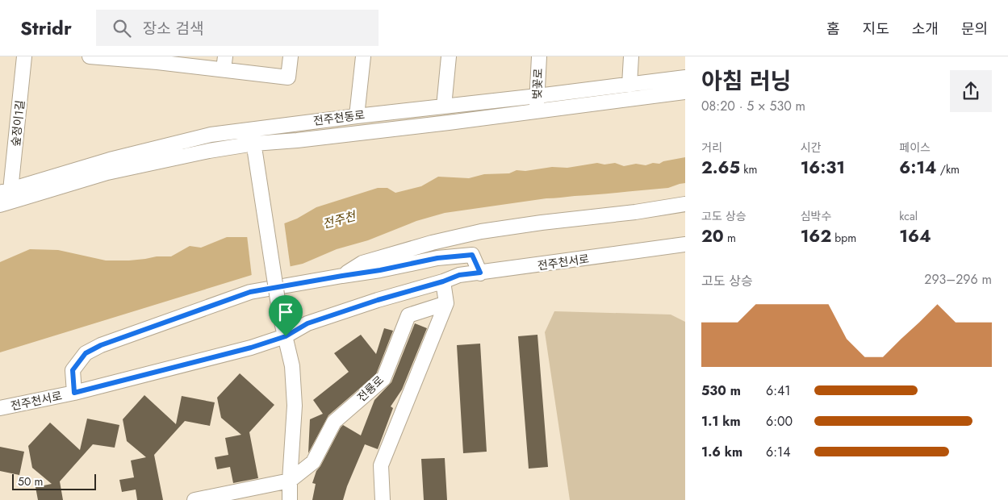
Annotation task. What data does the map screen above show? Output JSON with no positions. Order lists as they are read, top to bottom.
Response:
{
  "streets": {
    "street": [
      "벚꽃로",
      "전주천동로",
      "숲정이1길",
      "전주천서로",
      "전룡로"
    ]
  },
  "crossings": [
    ["벚꽃로", "전주천동로"],
    ["전주천동로", "숲정이1길"]
  ],
  "water": ["전주천"],
  "scale_bar": "50 m",
  "page": {
    "header": "Stridr",
    "search": "장소 검색",
    "nav": [
      "홈",
      "지도",
      "소개",
      "문의"
    ],
    "heading": ["아침 러닝", "08:20 · 5 × 530 m"],
    "stats": [
      ["거리", "2.65 km"],
      ["시간", "16:31"],
      ["페이스", "6:14 /km"],
      ["고도 상승", "20 m"],
      ["심박수", "162 bpm"],
      ["kcal", "164"]
    ],
    "chart": ["고도 상승", "293–296 m"],
    "list": [
      {
        "name": "530 m",
        "note": "6:41"
      },
      {
        "name": "1.1 km",
        "note": "6:00"
      },
      {
        "name": "1.6 km",
        "note": "6:14"
      }
    ],
    "scale": "50 m"
  }
}
